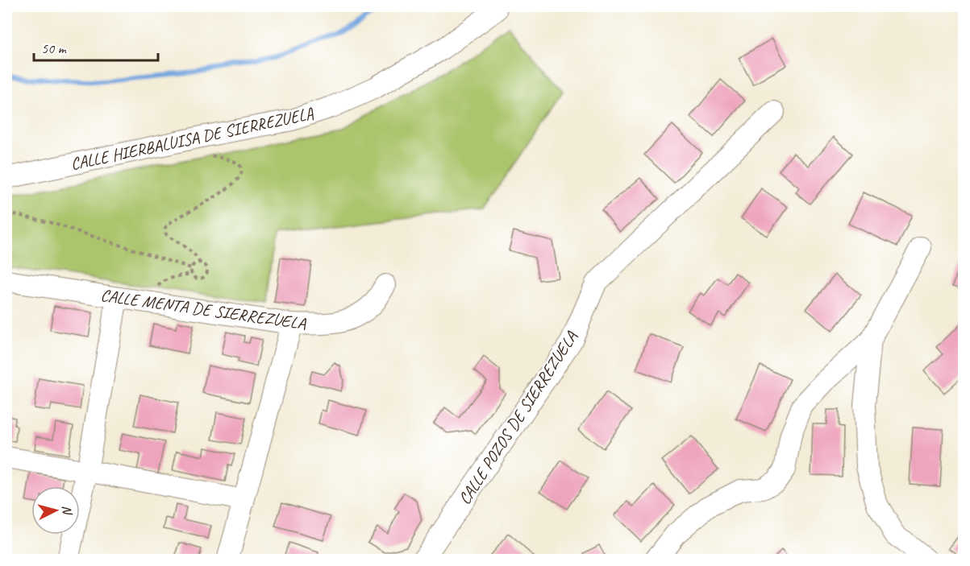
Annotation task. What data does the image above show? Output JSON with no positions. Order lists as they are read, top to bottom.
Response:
{
  "streets": {
    "street": ["CALLE HIERBALUISA DE SIERREZUELA", "CALLE MENTA DE SIERREZUELA", "CALLE POZOS DE SIERREZUELA"]
  },
  "scale_bar": "50 m",
  "north": "right"
}
